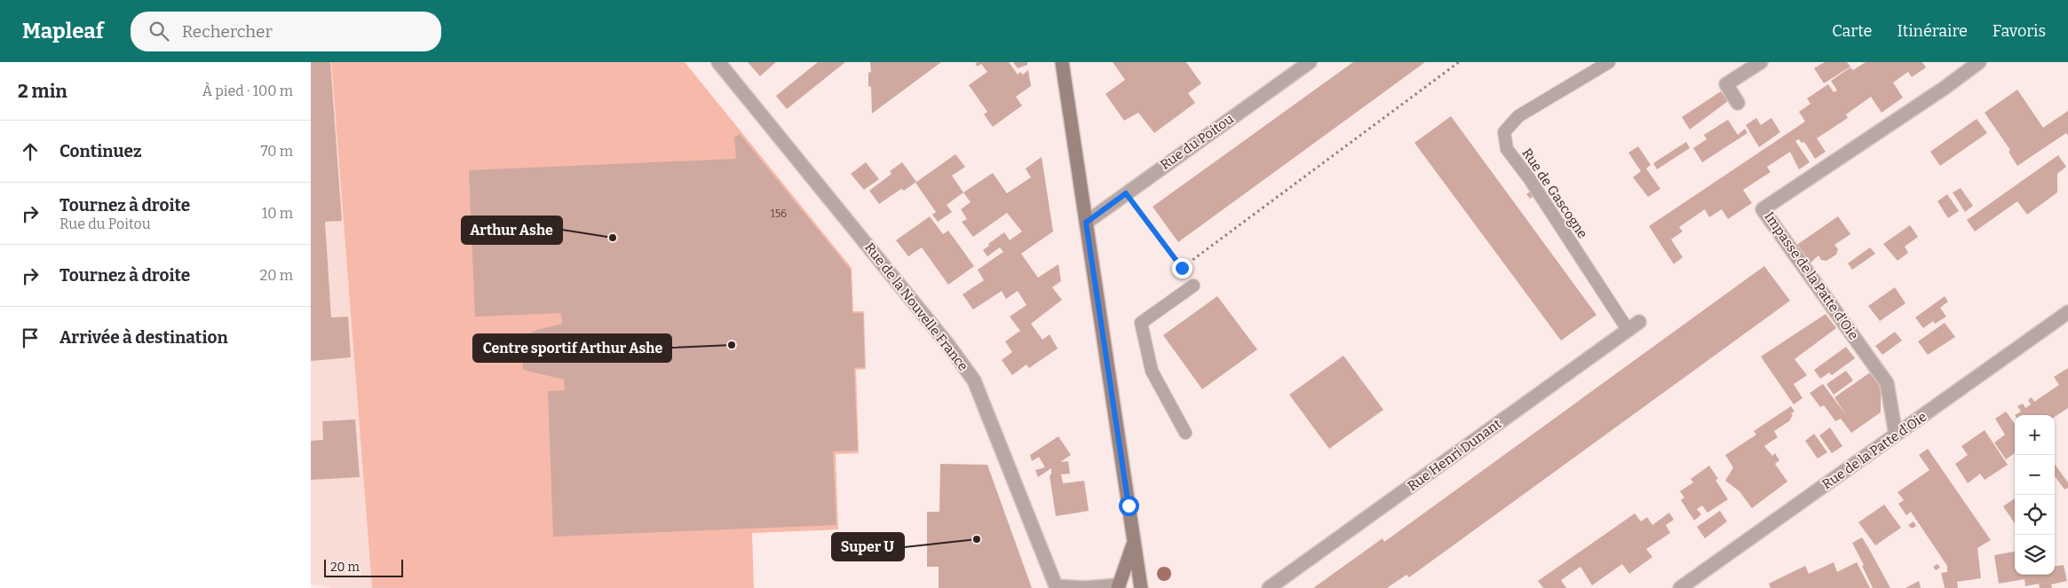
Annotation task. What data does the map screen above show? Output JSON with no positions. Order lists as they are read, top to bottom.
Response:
{
  "streets": {
    "street": [
      "Rue du Poitou",
      "Impasse de la Patte d'Oie",
      "Rue de la Nouvelle France",
      "Rue de la Patte d'Oie",
      "Rue Henri Dunant"
    ],
    "lane": ["Rue de Gascogne"]
  },
  "crossings": [
    ["Rue de Gascogne", "Rue Henri Dunant"],
    ["Impasse de la Patte d'Oie", "Rue de la Patte d'Oie"]
  ],
  "places": ["Arthur Ashe", "Centre sportif Arthur Ashe", "Super U"],
  "house_numbers": ["156"],
  "scale_bar": "20 m",
  "page": {
    "header": "Mapleaf",
    "search": "Rechercher",
    "nav": ["Carte", "Itinéraire", "Favoris"],
    "heading": ["2 min", "À pied · 100 m"],
    "list": [
      ["Continuez", "70 m"],
      ["Tournez à droite", "Rue du Poitou", "10 m"],
      ["Tournez à droite", "20 m"],
      "Arrivée à destination"
    ],
    "map_buttons": ["+", "−"],
    "scale": "20 m"
  }
}
